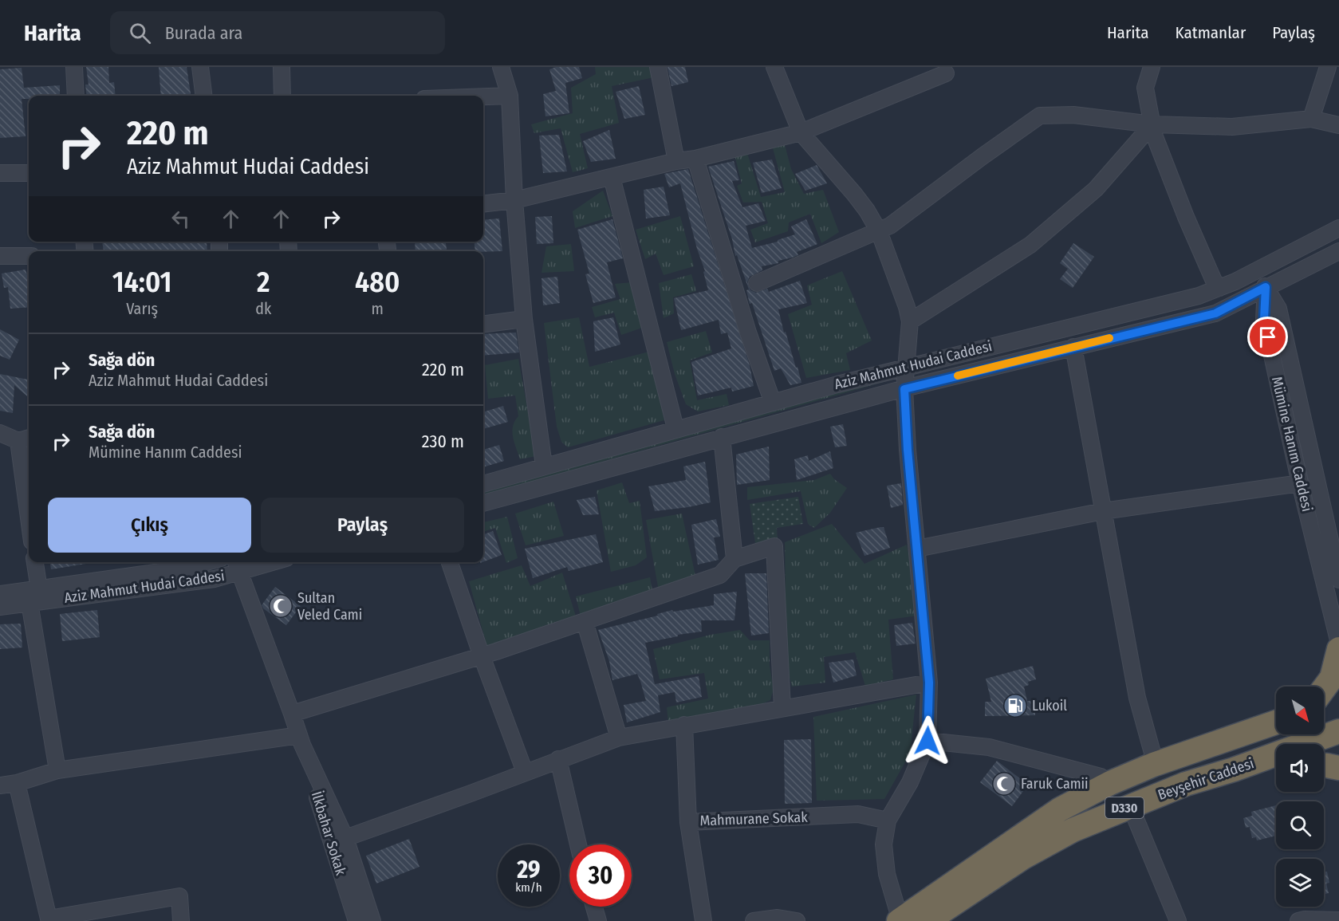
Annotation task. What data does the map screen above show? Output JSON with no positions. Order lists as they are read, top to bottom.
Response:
{
  "streets": {
    "highway": ["Beyşehir Caddesi", "D330"],
    "street": [
      "Aziz Mahmut Hudai Caddesi",
      "Mümine Hanım Caddesi",
      "Mahmurane Sokak",
      "İlkbahar Sokak"
    ]
  },
  "crossings": [
    ["Aziz Mahmut Hudai Caddesi", "Mümine Hanım Caddesi"]
  ],
  "places": {
    "mosque": ["Sultan Veled Cami", "Faruk Camii"],
    "fuel station": ["Lukoil"]
  },
  "north": "bottom right",
  "page": {
    "header": "Harita",
    "search": "Burada ara",
    "nav": ["Harita", "Katmanlar", "Paylaş"],
    "turn": ["220 m", "Aziz Mahmut Hudai Caddesi"],
    "eta": [
      "14:01",
      "Varış",
      "2",
      "dk",
      "480",
      "m"
    ],
    "list": [
      {
        "name": "Sağa dön",
        "note": "Aziz Mahmut Hudai Caddesi",
        "value": "220 m"
      },
      {
        "name": "Sağa dön",
        "note": "Mümine Hanım Caddesi",
        "value": "230 m"
      }
    ],
    "buttons": ["Çıkış", "Paylaş"],
    "speed": "29 km/h",
    "limit": "30"
  }
}
